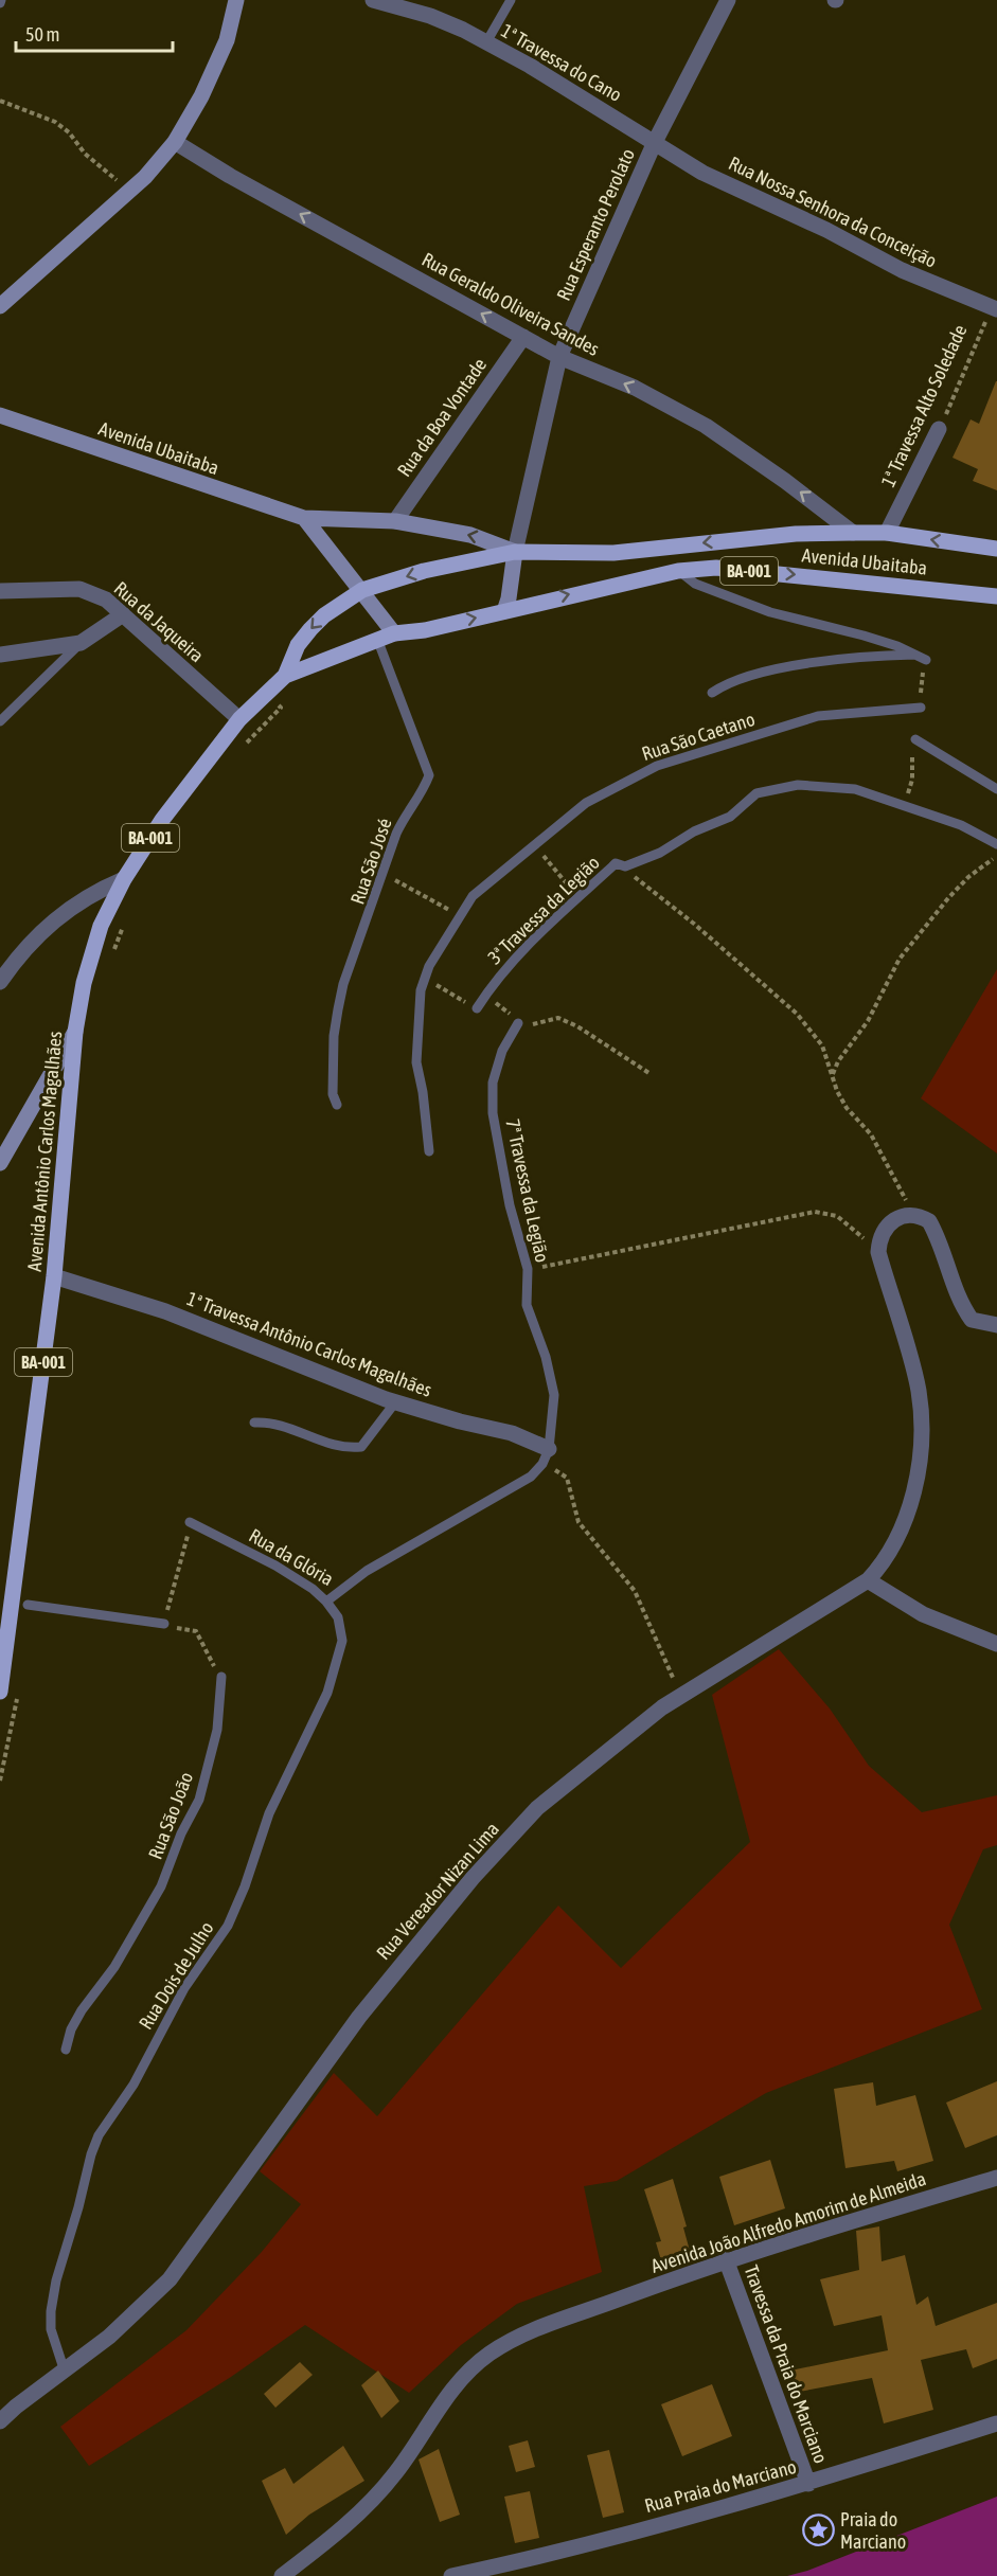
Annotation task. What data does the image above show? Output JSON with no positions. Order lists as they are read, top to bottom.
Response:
{
  "streets": {
    "main road": ["Avenida Ubaitaba", "BA-001", "Avenida Antônio Carlos Magalhães"],
    "street": [
      "1ª Travessa do Cano",
      "Rua Nossa Senhora da Conceição",
      "Rua Esperanto Perolato",
      "Rua Geraldo Oliveira Sandes",
      "1ª Travessa Alto Soledade",
      "Rua da Boa Vontade",
      "Rua da Jaqueira",
      "1ª Travessa Antônio Carlos Magalhães",
      "Rua Vereador Nizan Lima",
      "Avenida João Alfredo Amorim de Almeida",
      "Travessa da Praia do Marciano",
      "Rua Praia do Marciano"
    ],
    "lane": [
      "Rua São Caetano",
      "Rua São José",
      "3ª Travessa da Legião",
      "7ª Travessa da Legião",
      "Rua da Glória",
      "Rua São João",
      "Rua Dois de Julho"
    ]
  },
  "crossings": [
    ["1ª Travessa do Cano", "Rua Nossa Senhora da Conceição"],
    ["1ª Travessa do Cano", "Rua Esperanto Perolato"],
    ["Rua Nossa Senhora da Conceição", "Rua Esperanto Perolato"],
    ["Rua Nossa Senhora da Conceição", "1ª Travessa Alto Soledade"],
    ["Rua Esperanto Perolato", "Rua Geraldo Oliveira Sandes"],
    ["Rua Esperanto Perolato", "Avenida Ubaitaba"],
    ["Rua Geraldo Oliveira Sandes", "Rua da Boa Vontade"],
    ["Rua Geraldo Oliveira Sandes", "Avenida Ubaitaba"],
    ["1ª Travessa Alto Soledade", "Avenida Ubaitaba"],
    ["Rua da Boa Vontade", "Avenida Ubaitaba"],
    ["Avenida Ubaitaba", "Avenida Antônio Carlos Magalhães"],
    ["Rua da Jaqueira", "Avenida Antônio Carlos Magalhães"],
    ["Rua São José", "Avenida Antônio Carlos Magalhães"],
    ["Avenida Antônio Carlos Magalhães", "1ª Travessa Antônio Carlos Magalhães"],
    ["7ª Travessa da Legião", "1ª Travessa Antônio Carlos Magalhães"],
    ["7ª Travessa da Legião", "Rua da Glória"],
    ["1ª Travessa Antônio Carlos Magalhães", "Rua da Glória"],
    ["Rua da Glória", "Rua Dois de Julho"],
    ["Rua Vereador Nizan Lima", "Rua Dois de Julho"],
    ["Avenida João Alfredo Amorim de Almeida", "Travessa da Praia do Marciano"],
    ["Travessa da Praia do Marciano", "Rua Praia do Marciano"]
  ],
  "one_way": ["Rua Geraldo Oliveira Sandes"],
  "places": {
    "place": ["Praia do Marciano"]
  },
  "scale_bar": "50 m"
}
